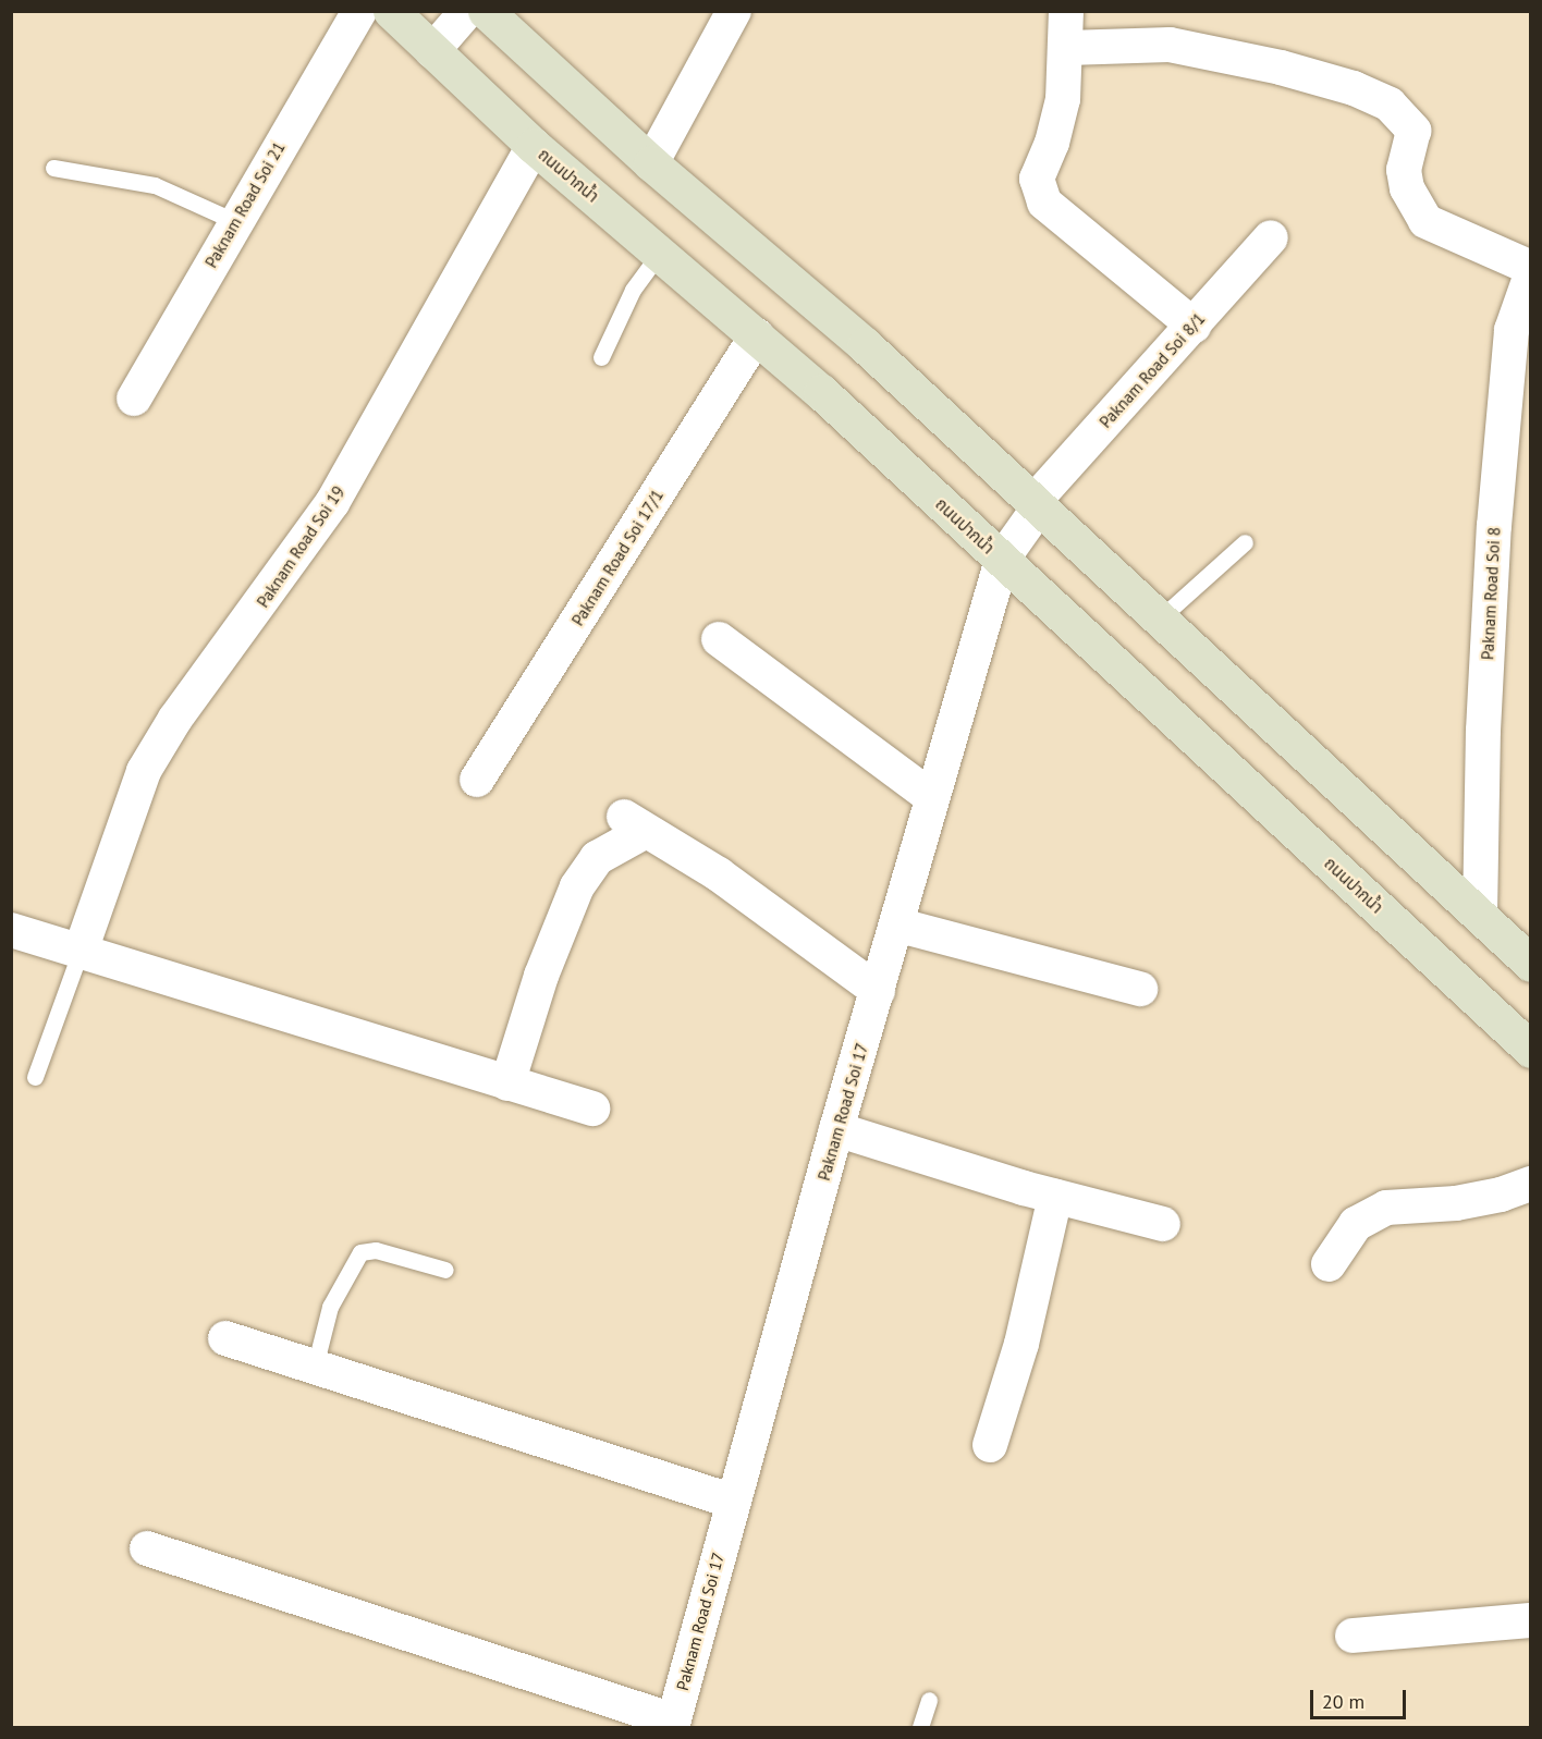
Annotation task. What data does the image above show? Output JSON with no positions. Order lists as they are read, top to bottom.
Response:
{
  "streets": {
    "street": [
      "ถนนปากน้ำ",
      "Paknam Road Soi 21",
      "Paknam Road Soi 8/1",
      "Paknam Road Soi 19",
      "Paknam Road Soi 17/1",
      "Paknam Road Soi 8",
      "Paknam Road Soi 17"
    ]
  },
  "crossings": [
    ["ถนนปากน้ำ", "Paknam Road Soi 19"],
    ["ถนนปากน้ำ", "Paknam Road Soi 17/1"],
    ["ถนนปากน้ำ", "Paknam Road Soi 17"],
    ["Paknam Road Soi 8/1", "Paknam Road Soi 17"]
  ],
  "scale_bar": "20 m"
}
